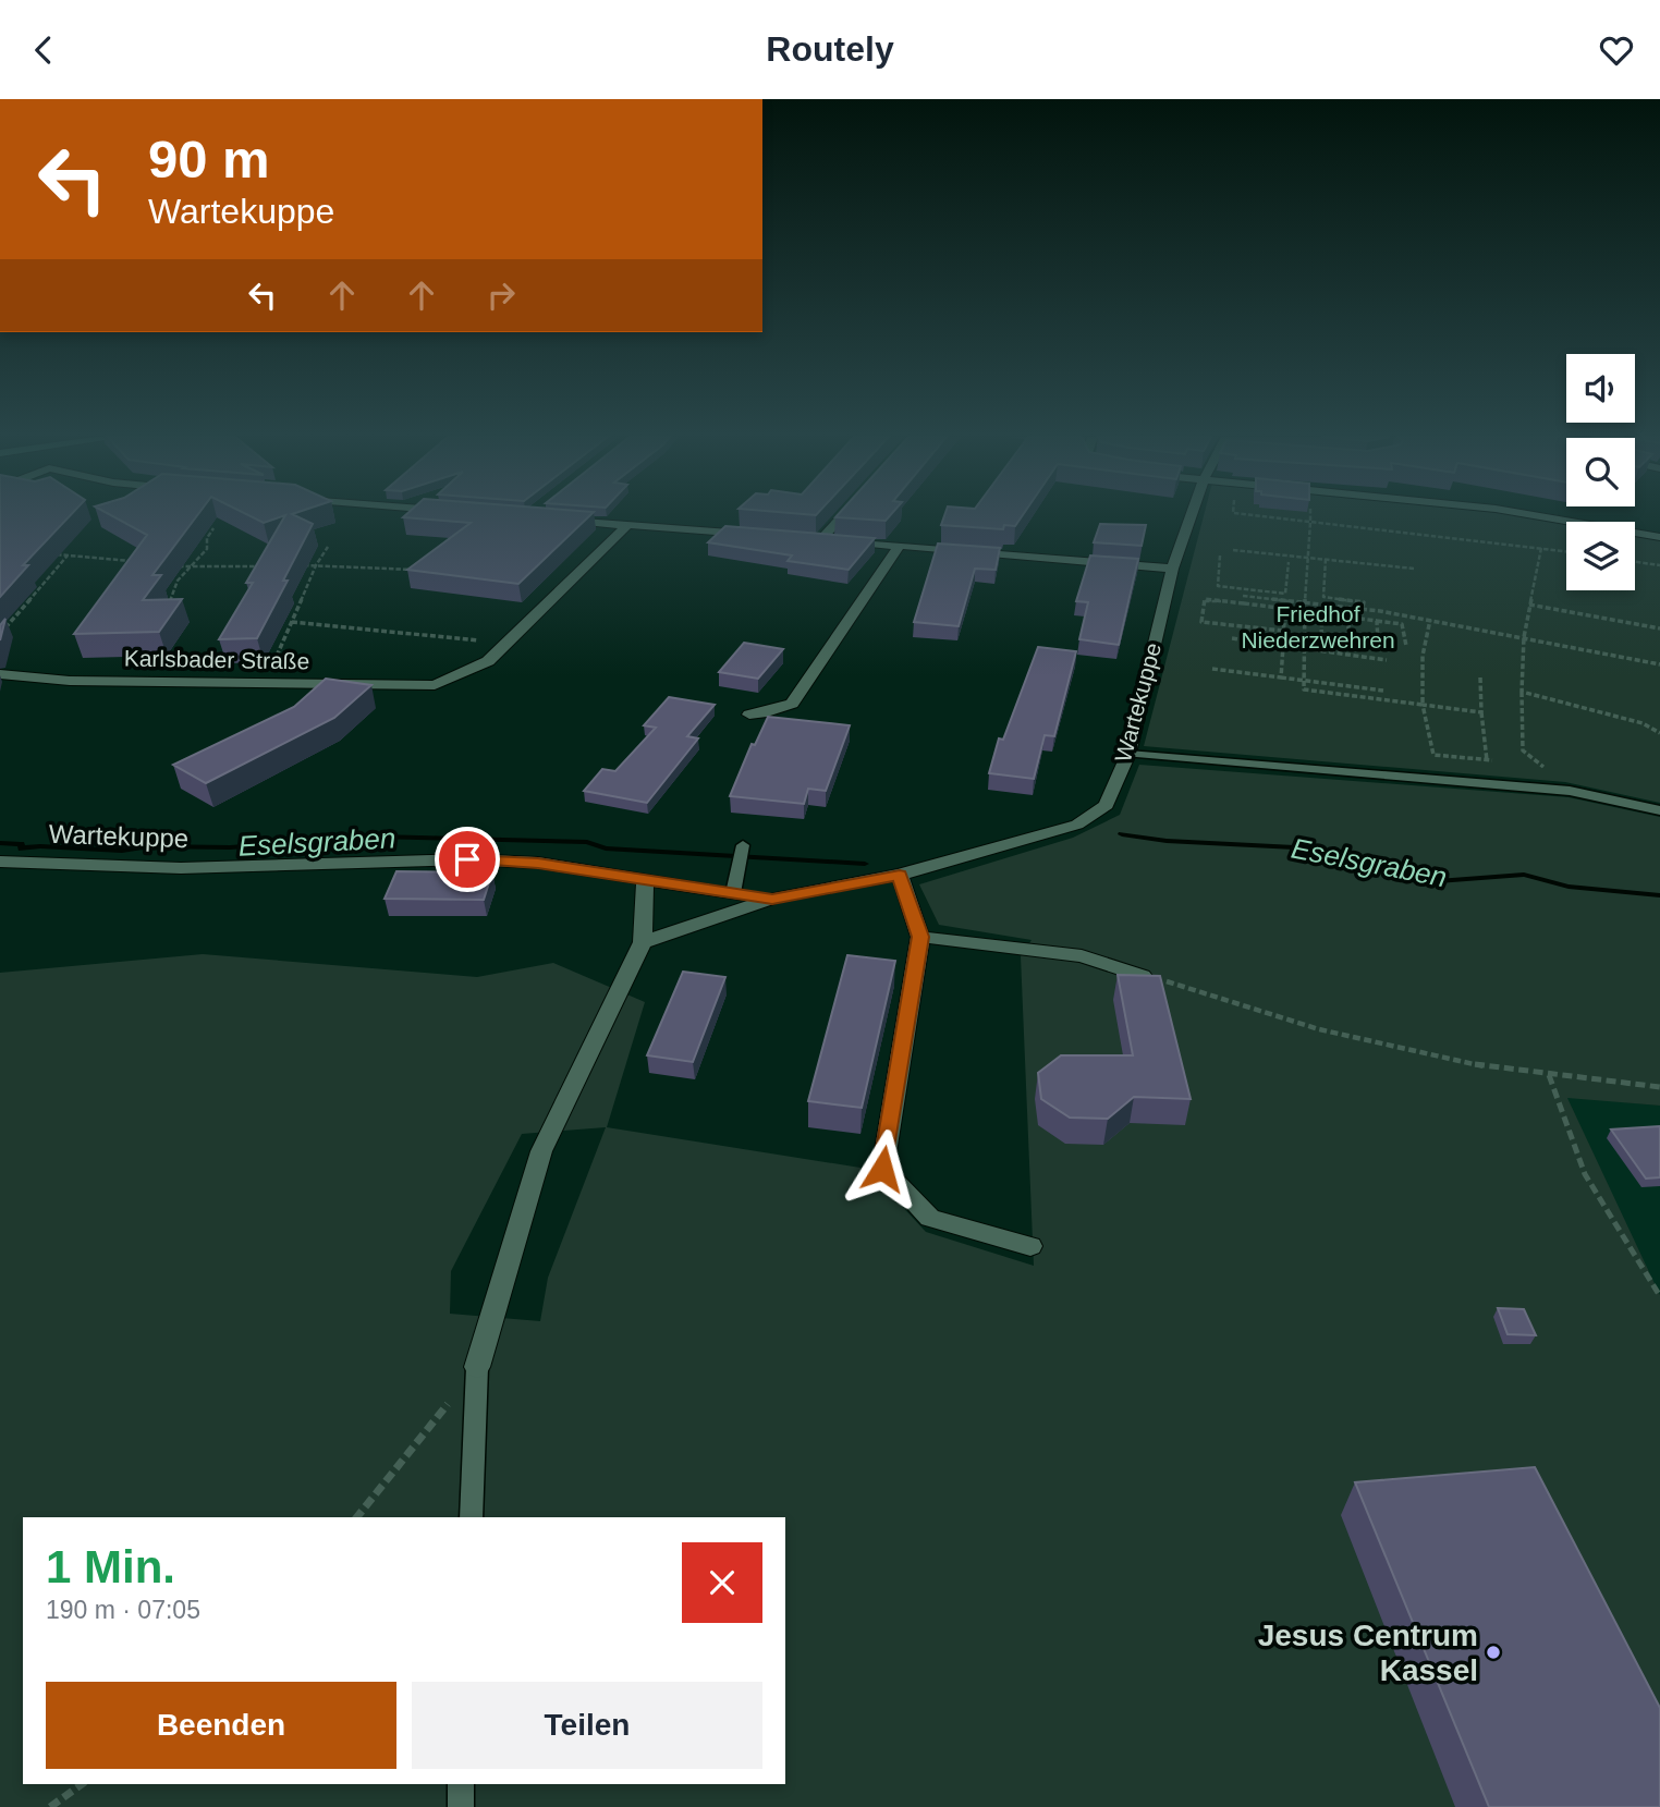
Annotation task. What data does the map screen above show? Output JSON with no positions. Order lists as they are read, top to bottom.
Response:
{
  "streets": {
    "street": ["Karlsbader Straße", "Wartekuppe"]
  },
  "water": ["Eselsgraben"],
  "parks": ["Friedhof Niederzwehren"],
  "places": ["Jesus Centrum Kassel"],
  "page": {
    "header": "Routely",
    "turn": ["90 m", "Wartekuppe"],
    "heading": ["1 Min.", "190 m · 07:05"],
    "buttons": ["Beenden", "Teilen"]
  }
}
